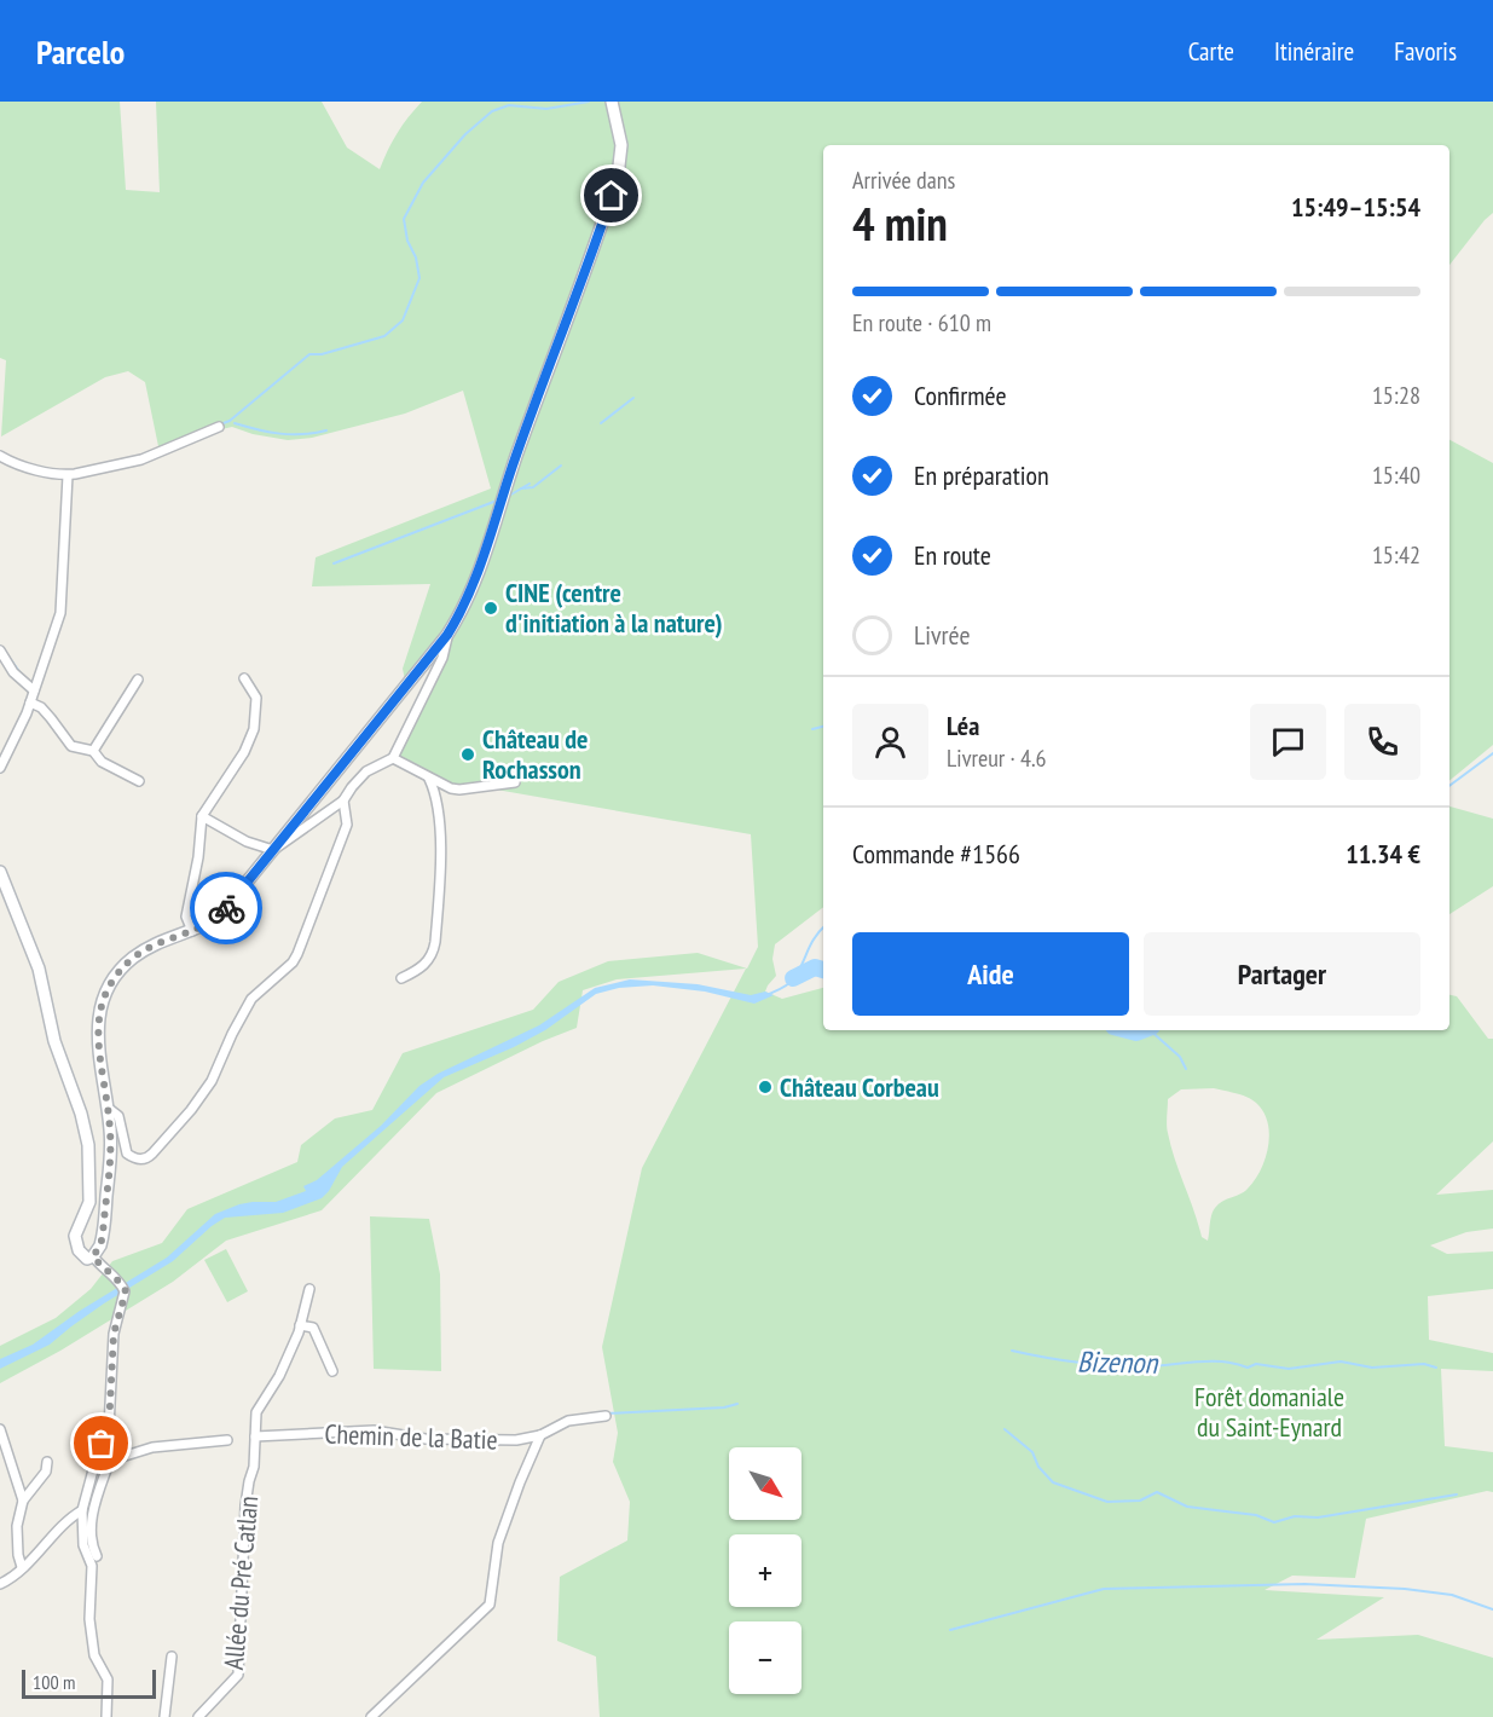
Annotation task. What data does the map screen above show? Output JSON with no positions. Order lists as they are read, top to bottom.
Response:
{
  "streets": {
    "street": ["Chemin de la Batie", "Allée du Pré Catlan"]
  },
  "crossings": [
    ["Chemin de la Batie", "Allée du Pré Catlan"]
  ],
  "water": ["Bizenon"],
  "parks": ["Forêt domaniale du Saint-Eynard"],
  "places": ["CINE (centre d'initiation à la nature)", "Château de Rochasson", "Château Corbeau"],
  "scale_bar": "100 m",
  "north": "bottom right",
  "page": {
    "header": "Parcelo",
    "nav": ["Carte", "Itinéraire", "Favoris"],
    "heading": ["4 min", "Arrivée dans", "15:49–15:54"],
    "panel": [
      "Léa",
      "Livreur · 4.6",
      "Commande #1566",
      "11.34 €"
    ],
    "bar": "En route · 610 m",
    "list": [
      ["Confirmée", "15:28"],
      ["En préparation", "15:40"],
      ["En route", "15:42"],
      "Livrée"
    ],
    "buttons": ["Aide", "Partager"],
    "map_buttons": ["+", "−"],
    "scale": "100 m"
  }
}
